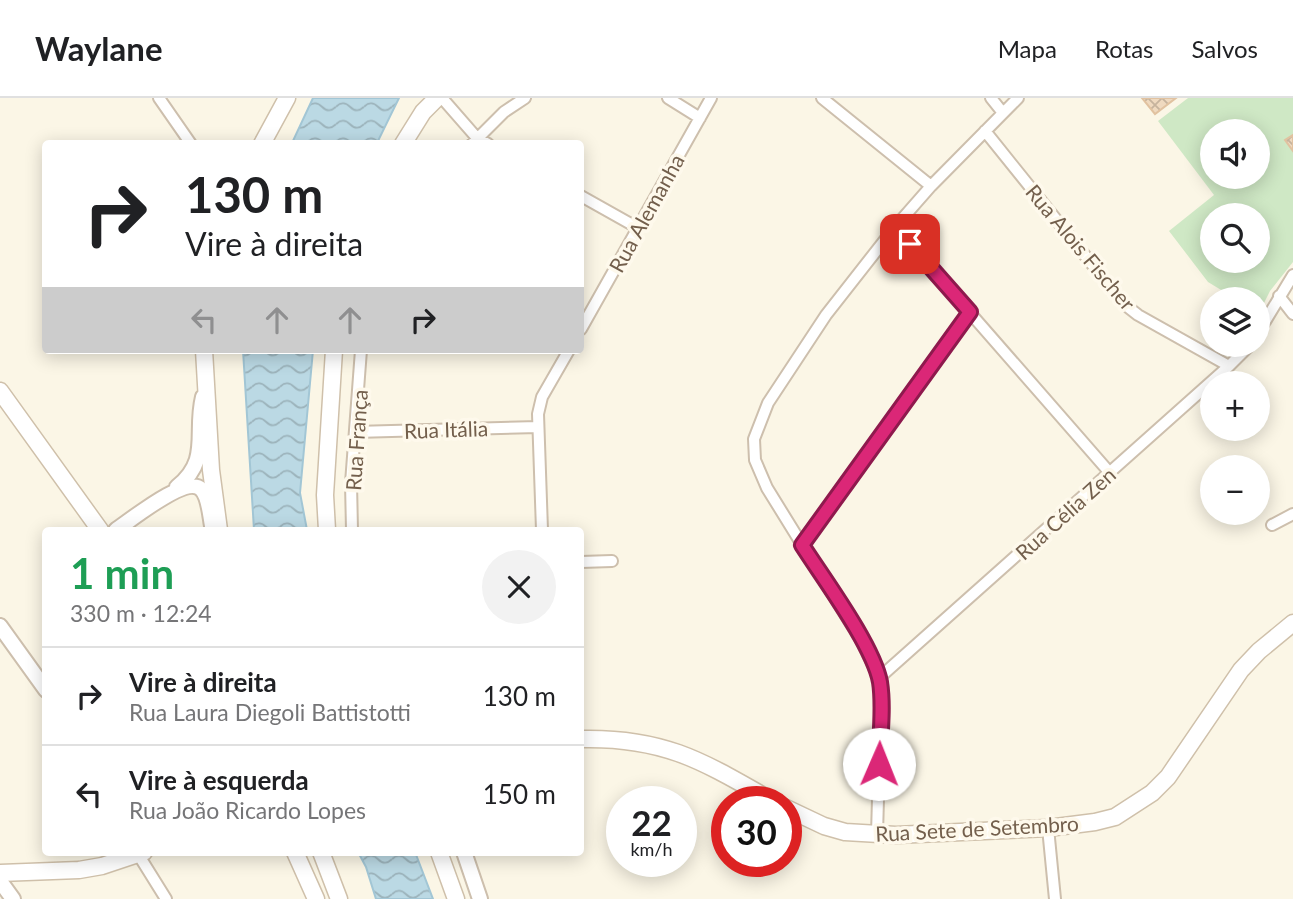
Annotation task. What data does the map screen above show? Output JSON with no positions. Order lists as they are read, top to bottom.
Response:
{
  "streets": {
    "main road": ["Rua Sete de Setembro"],
    "street": [
      "Rua Alemanha",
      "Rua Alois Fischer",
      "Rua Itália",
      "Rua França",
      "Rua Célia Zen"
    ]
  },
  "crossings": [
    ["Rua Alois Fischer", "Rua Célia Zen"],
    ["Rua Itália", "Rua França"]
  ],
  "page": {
    "header": "Waylane",
    "nav": ["Mapa", "Rotas", "Salvos"],
    "map_buttons": ["+", "−"],
    "turn": ["130 m", "Vire à direita"],
    "heading": ["1 min", "330 m · 12:24"],
    "list": [
      {
        "name": "Vire à direita",
        "note": "Rua Laura Diegoli Battistotti",
        "value": "130 m"
      },
      {
        "name": "Vire à esquerda",
        "note": "Rua João Ricardo Lopes",
        "value": "150 m"
      }
    ],
    "speed": "22 km/h",
    "limit": "30"
  }
}
